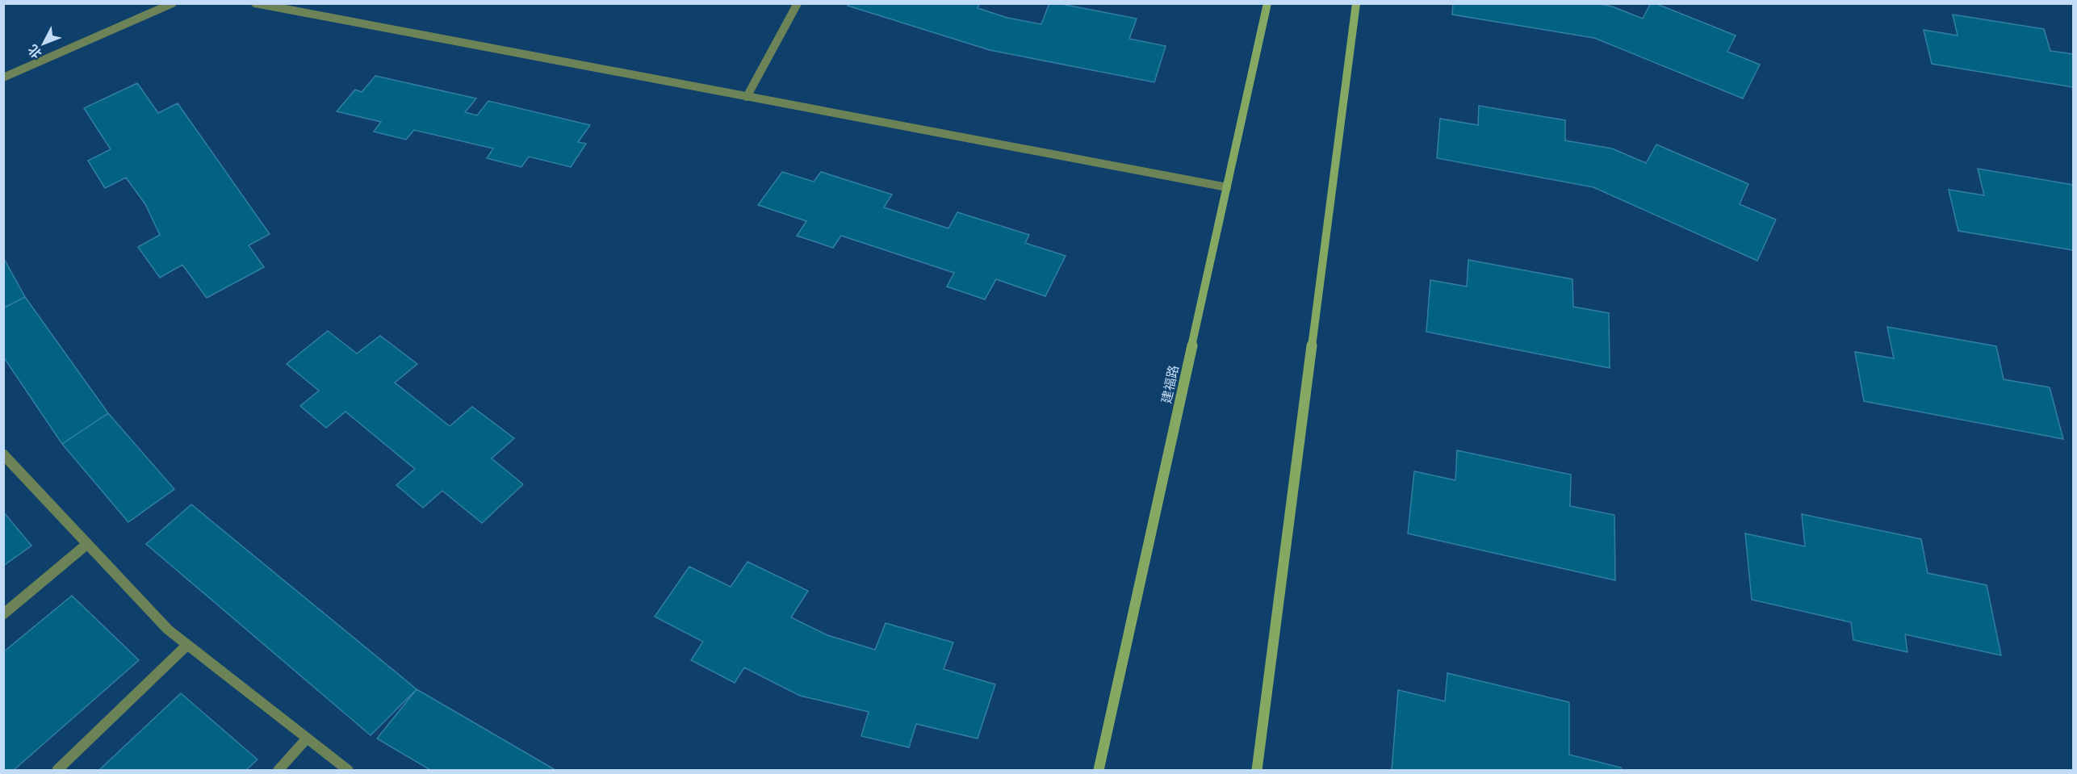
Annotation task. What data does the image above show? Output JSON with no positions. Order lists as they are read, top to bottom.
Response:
{
  "streets": {
    "main road": ["建福路"]
  },
  "north": "bottom left"
}
